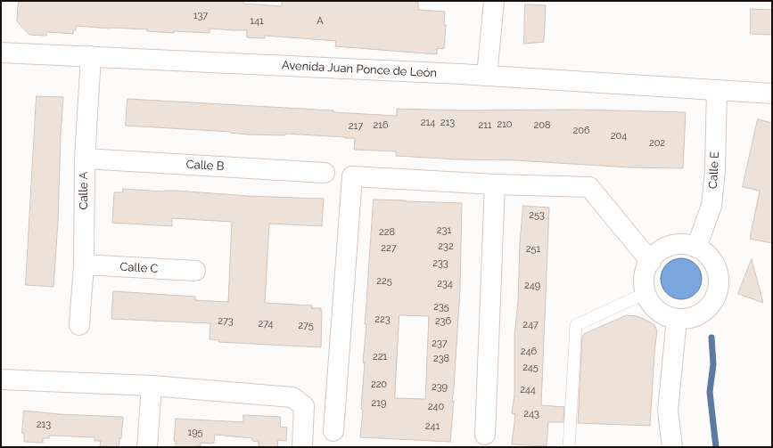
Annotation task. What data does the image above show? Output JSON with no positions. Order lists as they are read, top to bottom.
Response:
{
  "streets": {
    "street": [
      "Avenida Juan Ponce de León",
      "Calle B",
      "Calle E",
      "Calle A",
      "Calle C"
    ]
  },
  "crossings": [
    ["Avenida Juan Ponce de León", "Calle E"],
    ["Avenida Juan Ponce de León", "Calle A"],
    ["Calle B", "Calle A"],
    ["Calle A", "Calle C"]
  ],
  "house_numbers": [
    "137",
    "141",
    "A",
    "214",
    "213",
    "210",
    "216",
    "211",
    "208",
    "217",
    "206",
    "204",
    "202",
    "253",
    "231",
    "228",
    "232",
    "227",
    "251",
    "233",
    "225",
    "234",
    "249",
    "235",
    "223",
    "273",
    "236",
    "274",
    "247",
    "275",
    "237",
    "246",
    "221",
    "238",
    "245",
    "220",
    "239",
    "244",
    "219",
    "240",
    "243",
    "213",
    "241",
    "195"
  ]
}
